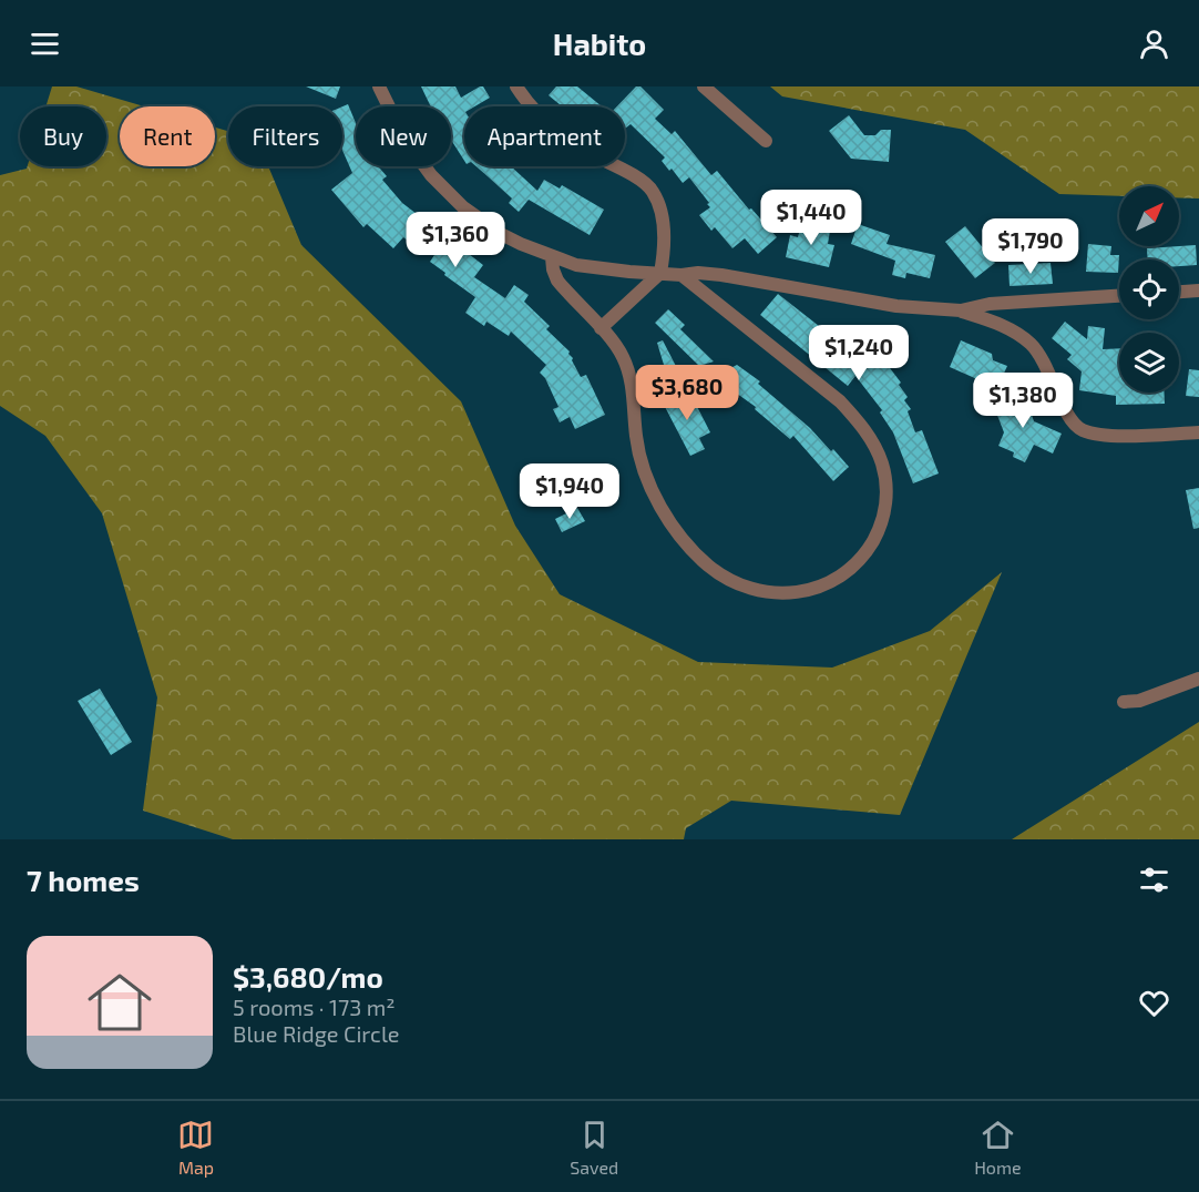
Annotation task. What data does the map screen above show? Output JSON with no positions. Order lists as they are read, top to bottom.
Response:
{
  "north": "top right",
  "page": {
    "header": "Habito",
    "chip": [
      "Buy",
      "Rent",
      "Filters",
      "New",
      "Apartment"
    ],
    "price": [
      "$1,440",
      "$1,360",
      "$1,790",
      "$1,240",
      "$3,680",
      "$1,380",
      "$1,940"
    ],
    "heading": "7 homes",
    "list": [
      {
        "name": "$3,680/mo",
        "note": "5 rooms · 173 m² · Blue Ridge Circle"
      }
    ],
    "tabs": ["Map", "Saved", "Home"]
  }
}
